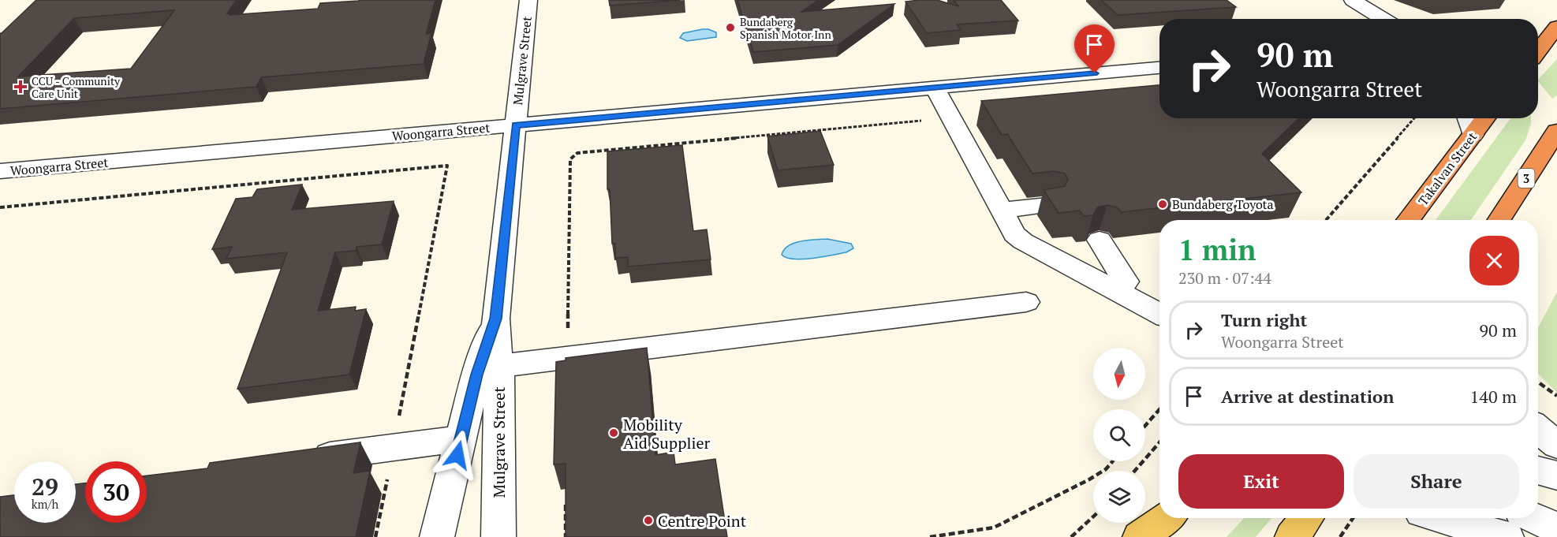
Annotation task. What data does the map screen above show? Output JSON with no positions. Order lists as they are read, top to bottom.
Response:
{
  "streets": {
    "highway": ["Takalvan Street", "3"],
    "street": ["Mulgrave Street", "Woongarra Street"]
  },
  "crossings": [
    ["Mulgrave Street", "Woongarra Street"]
  ],
  "places": {
    "other": [
      "Bundaberg Spanish Motor Inn",
      "Bundaberg Toyota",
      "Mobility Aid Supplier",
      "Centre Point"
    ],
    "health": ["CCU - Community Care Unit"]
  },
  "north": "bottom",
  "page": {
    "turn": ["90 m", "Woongarra Street"],
    "heading": ["1 min", "230 m · 07:44"],
    "list": [
      {
        "name": "Turn right",
        "note": "Woongarra Street",
        "value": "90 m"
      },
      {
        "name": "Arrive at destination",
        "value": "140 m"
      }
    ],
    "buttons": ["Exit", "Share"],
    "speed": "29 km/h",
    "limit": "30"
  }
}
